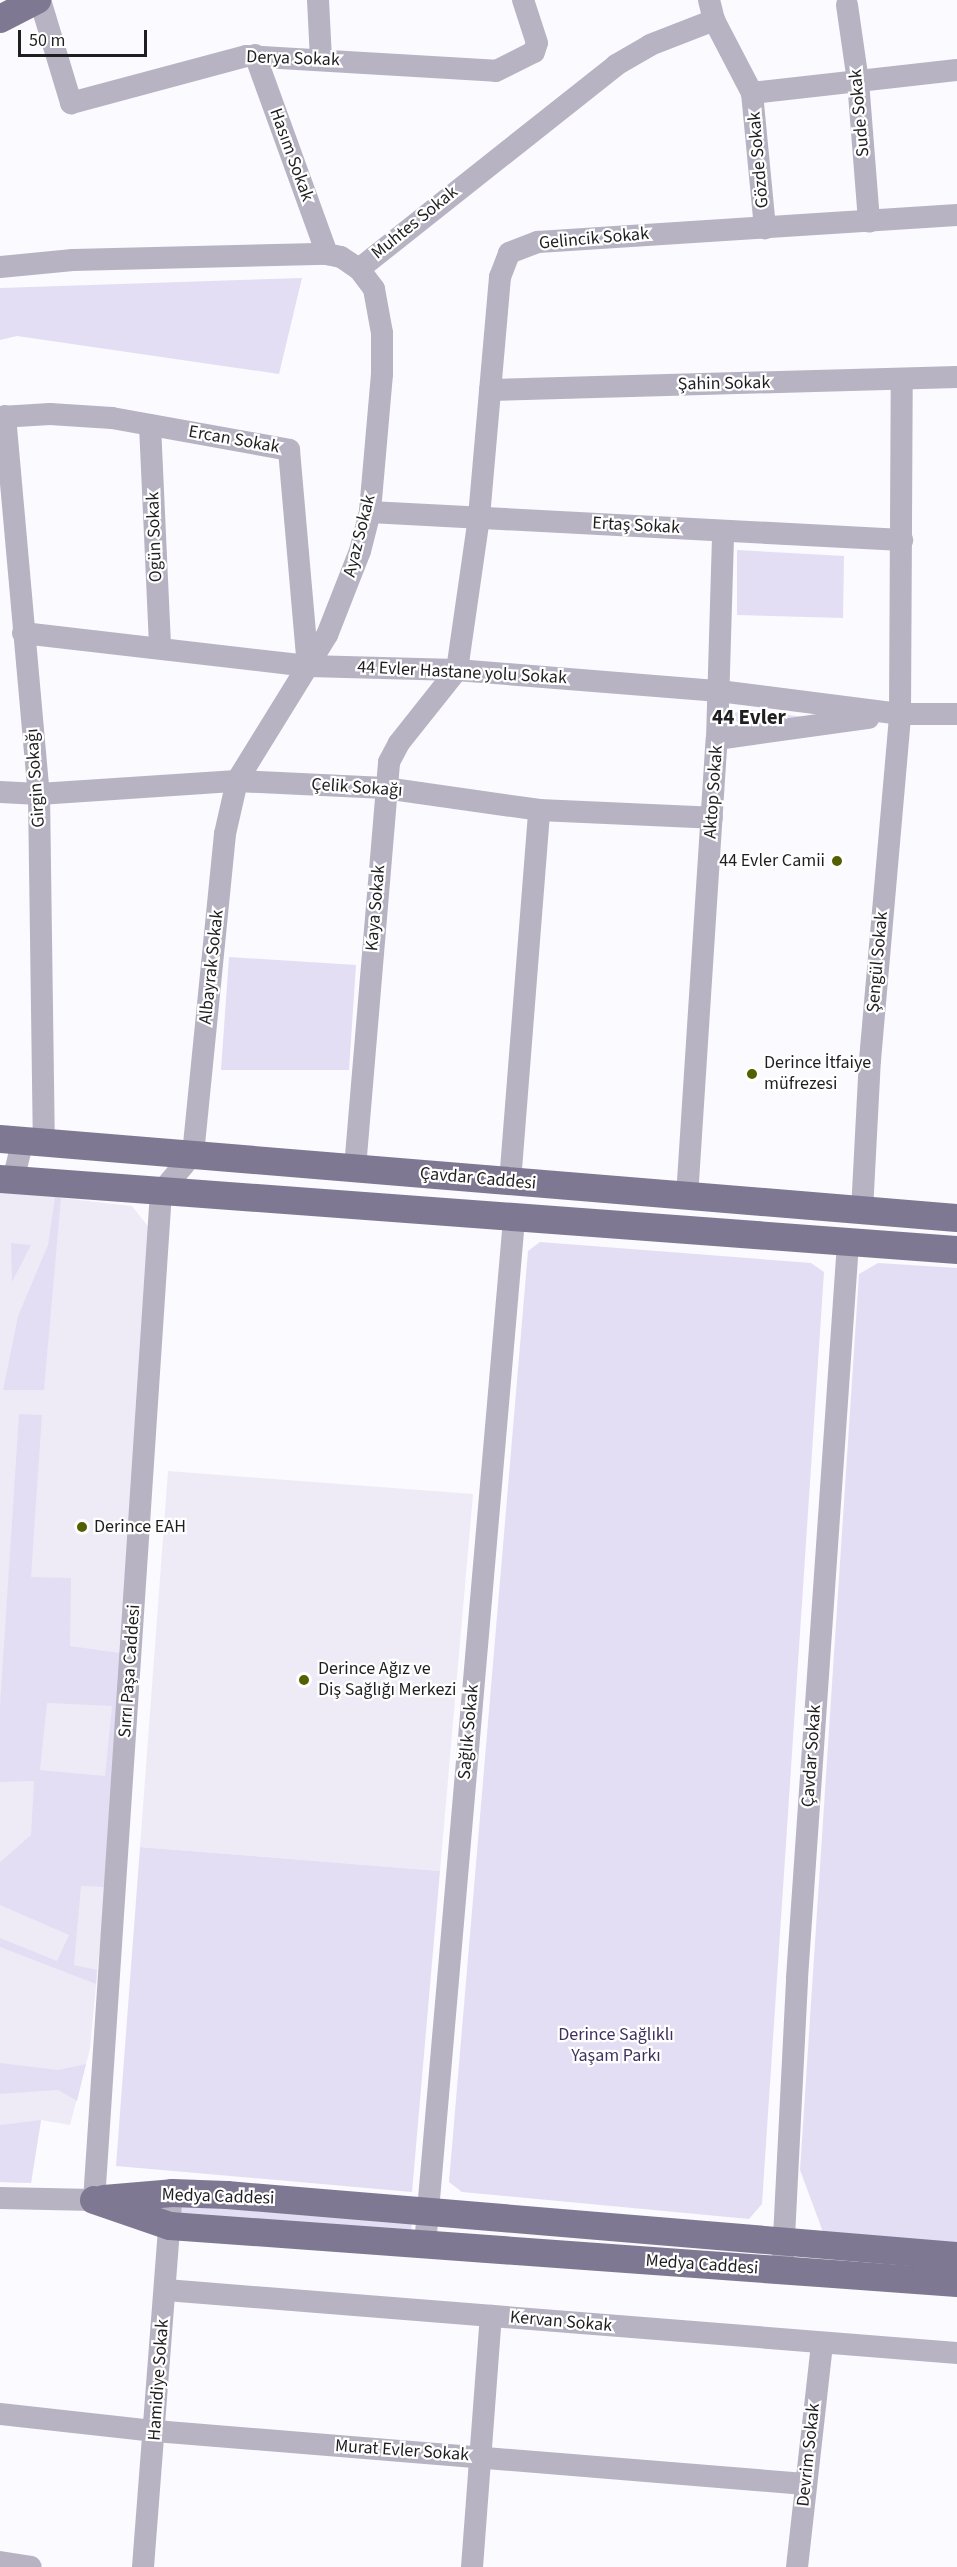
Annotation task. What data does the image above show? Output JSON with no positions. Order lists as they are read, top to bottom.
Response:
{
  "streets": {
    "main road": ["Çavdar Caddesi", "Medya Caddesi"],
    "street": [
      "Derya Sokak",
      "Sude Sokak",
      "Hasım Sokak",
      "Gözde Sokak",
      "Muhtes Sokak",
      "Gelincik Sokak",
      "Şahin Sokak",
      "Ercan Sokak",
      "Ertaş Sokak",
      "Ayaz Sokak",
      "Ogün Sokak",
      "44 Evler Hastane yolu Sokak",
      "Girgin Sokağı",
      "Çelik Sokağı",
      "Aktop Sokak",
      "Kaya Sokak",
      "Şengül Sokak",
      "Albayrak Sokak",
      "Sırrı Paşa Caddesi",
      "Sağlık Sokak",
      "Çavdar Sokak",
      "Kervan Sokak",
      "Hamidiye Sokak",
      "Murat Evler Sokak",
      "Devrim Sokak"
    ]
  },
  "crossings": [
    ["Derya Sokak", "Hasım Sokak"],
    ["Sude Sokak", "Gözde Sokak"],
    ["Sude Sokak", "Gelincik Sokak"],
    ["Hasım Sokak", "Muhtes Sokak"],
    ["Gözde Sokak", "Muhtes Sokak"],
    ["Gözde Sokak", "Gelincik Sokak"],
    ["Muhtes Sokak", "Ayaz Sokak"],
    ["Gelincik Sokak", "Şahin Sokak"],
    ["Gelincik Sokak", "Ertaş Sokak"],
    ["Gelincik Sokak", "44 Evler Hastane yolu Sokak"],
    ["Gelincik Sokak", "Kaya Sokak"],
    ["Şahin Sokak", "Şengül Sokak"],
    ["Ercan Sokak", "Ayaz Sokak"],
    ["Ercan Sokak", "Ogün Sokak"],
    ["Ercan Sokak", "44 Evler Hastane yolu Sokak"],
    ["Ercan Sokak", "Girgin Sokağı"],
    ["Ertaş Sokak", "Ayaz Sokak"],
    ["Ertaş Sokak", "Aktop Sokak"],
    ["Ertaş Sokak", "Şengül Sokak"],
    ["Ayaz Sokak", "44 Evler Hastane yolu Sokak"],
    ["Ayaz Sokak", "Çelik Sokağı"],
    ["Ayaz Sokak", "Albayrak Sokak"],
    ["Ogün Sokak", "44 Evler Hastane yolu Sokak"],
    ["44 Evler Hastane yolu Sokak", "Girgin Sokağı"],
    ["44 Evler Hastane yolu Sokak", "Aktop Sokak"],
    ["44 Evler Hastane yolu Sokak", "Kaya Sokak"],
    ["44 Evler Hastane yolu Sokak", "Şengül Sokak"],
    ["Girgin Sokağı", "Çelik Sokağı"],
    ["Girgin Sokağı", "Çavdar Caddesi"],
    ["Çelik Sokağı", "Aktop Sokak"],
    ["Çelik Sokağı", "Kaya Sokak"],
    ["Çelik Sokağı", "Albayrak Sokak"],
    ["Aktop Sokak", "Çavdar Caddesi"],
    ["Kaya Sokak", "Çavdar Caddesi"],
    ["Şengül Sokak", "Çavdar Caddesi"],
    ["Albayrak Sokak", "Çavdar Caddesi"],
    ["Çavdar Caddesi", "Sırrı Paşa Caddesi"],
    ["Çavdar Caddesi", "Sağlık Sokak"],
    ["Çavdar Caddesi", "Çavdar Sokak"],
    ["Sırrı Paşa Caddesi", "Medya Caddesi"],
    ["Sağlık Sokak", "Medya Caddesi"],
    ["Çavdar Sokak", "Medya Caddesi"],
    ["Medya Caddesi", "Hamidiye Sokak"],
    ["Kervan Sokak", "Hamidiye Sokak"],
    ["Kervan Sokak", "Devrim Sokak"],
    ["Hamidiye Sokak", "Murat Evler Sokak"],
    ["Murat Evler Sokak", "Devrim Sokak"]
  ],
  "districts": ["44 Evler"],
  "parks": ["Derince Sağlıklı Yaşam Parkı"],
  "places": [
    "44 Evler Camii",
    "Derince İtfaiye müfrezesi",
    "Derince EAH",
    "Derince Ağız ve Diş Sağlığı Merkezi"
  ],
  "scale_bar": "50 m"
}
